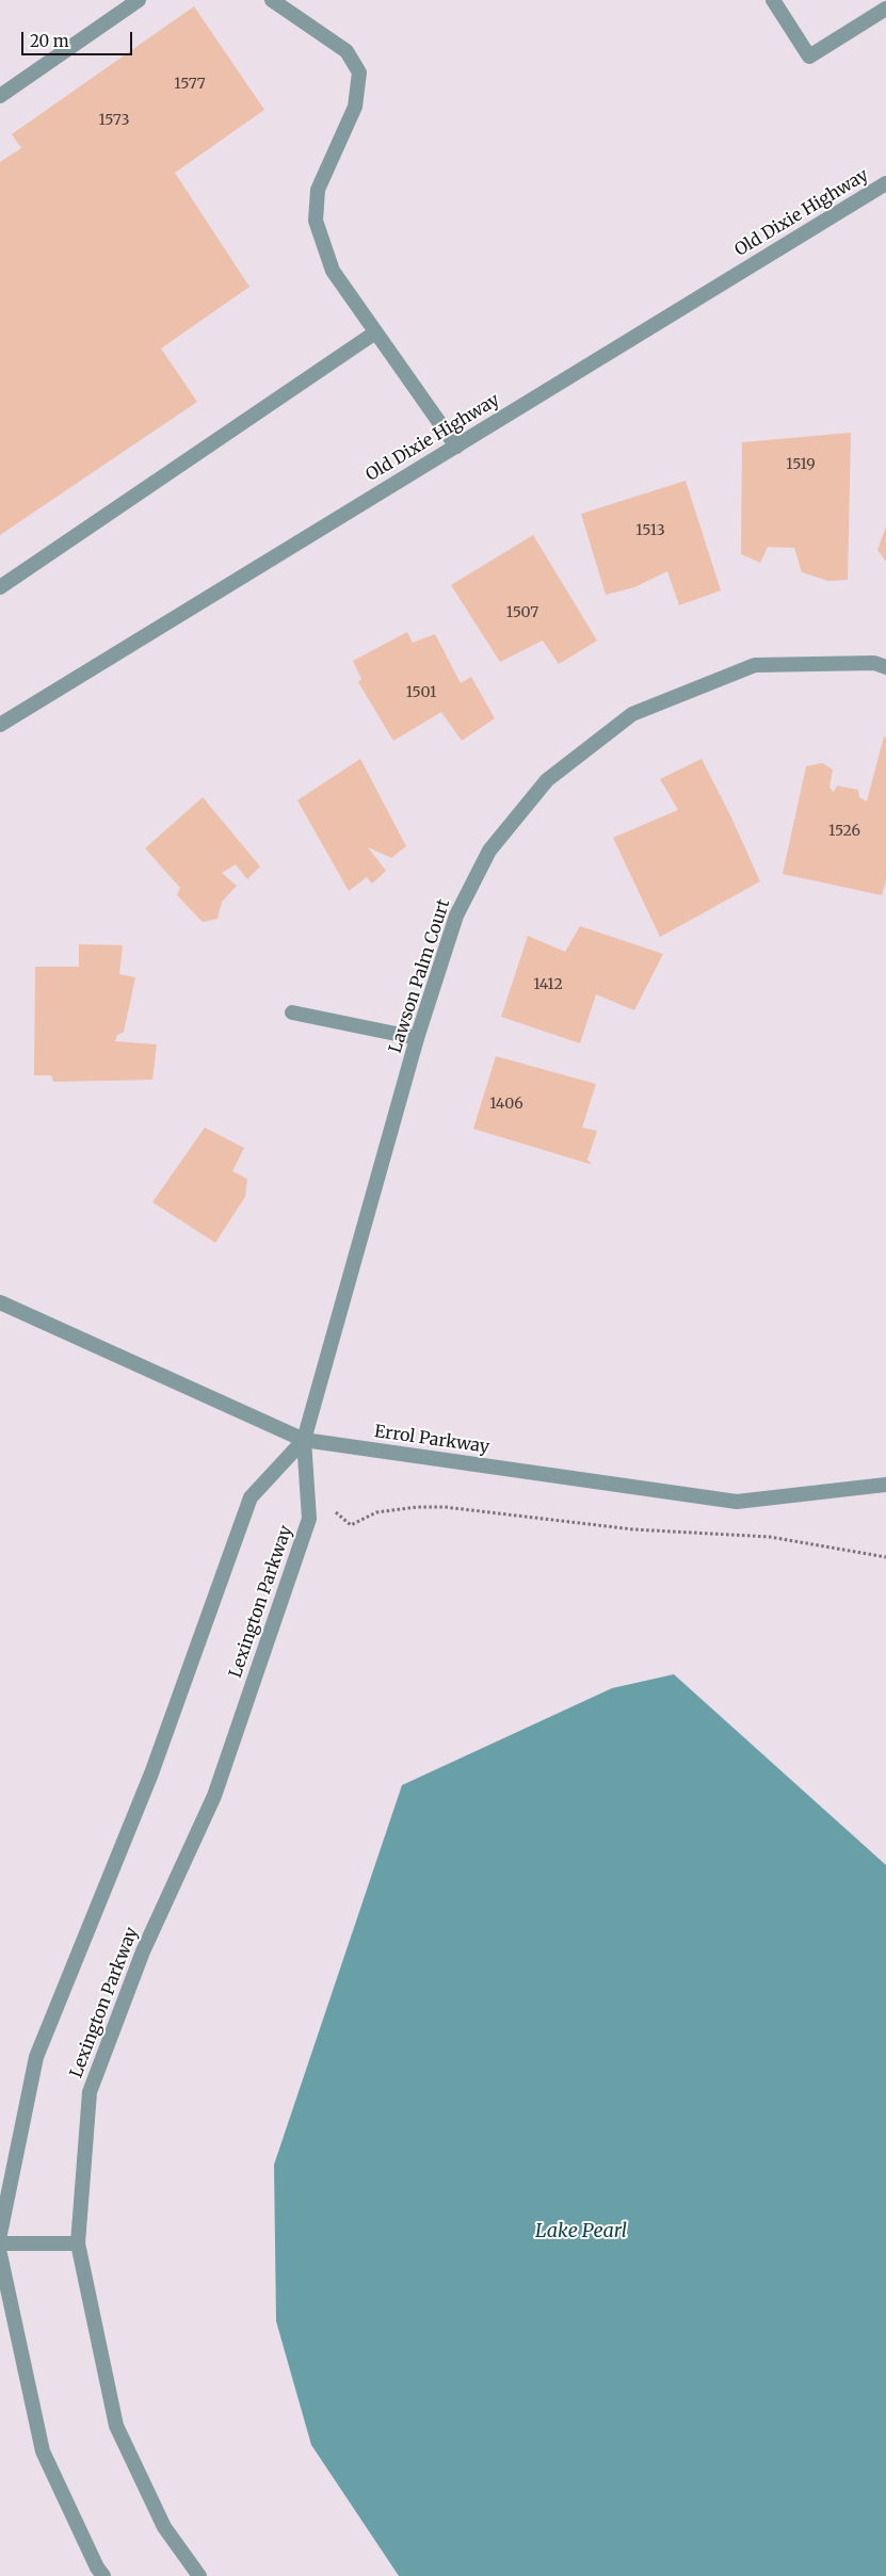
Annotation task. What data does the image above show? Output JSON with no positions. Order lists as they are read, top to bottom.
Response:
{
  "streets": {
    "street": [
      "Old Dixie Highway",
      "Lawson Palm Court",
      "Errol Parkway",
      "Lexington Parkway"
    ]
  },
  "crossings": [
    ["Lawson Palm Court", "Errol Parkway"],
    ["Lawson Palm Court", "Lexington Parkway"],
    ["Errol Parkway", "Lexington Parkway"]
  ],
  "water": ["Lake Pearl"],
  "house_numbers": [
    "1577",
    "1573",
    "1519",
    "1513",
    "1507",
    "1501",
    "1526",
    "1412",
    "1406"
  ],
  "scale_bar": "20 m"
}
